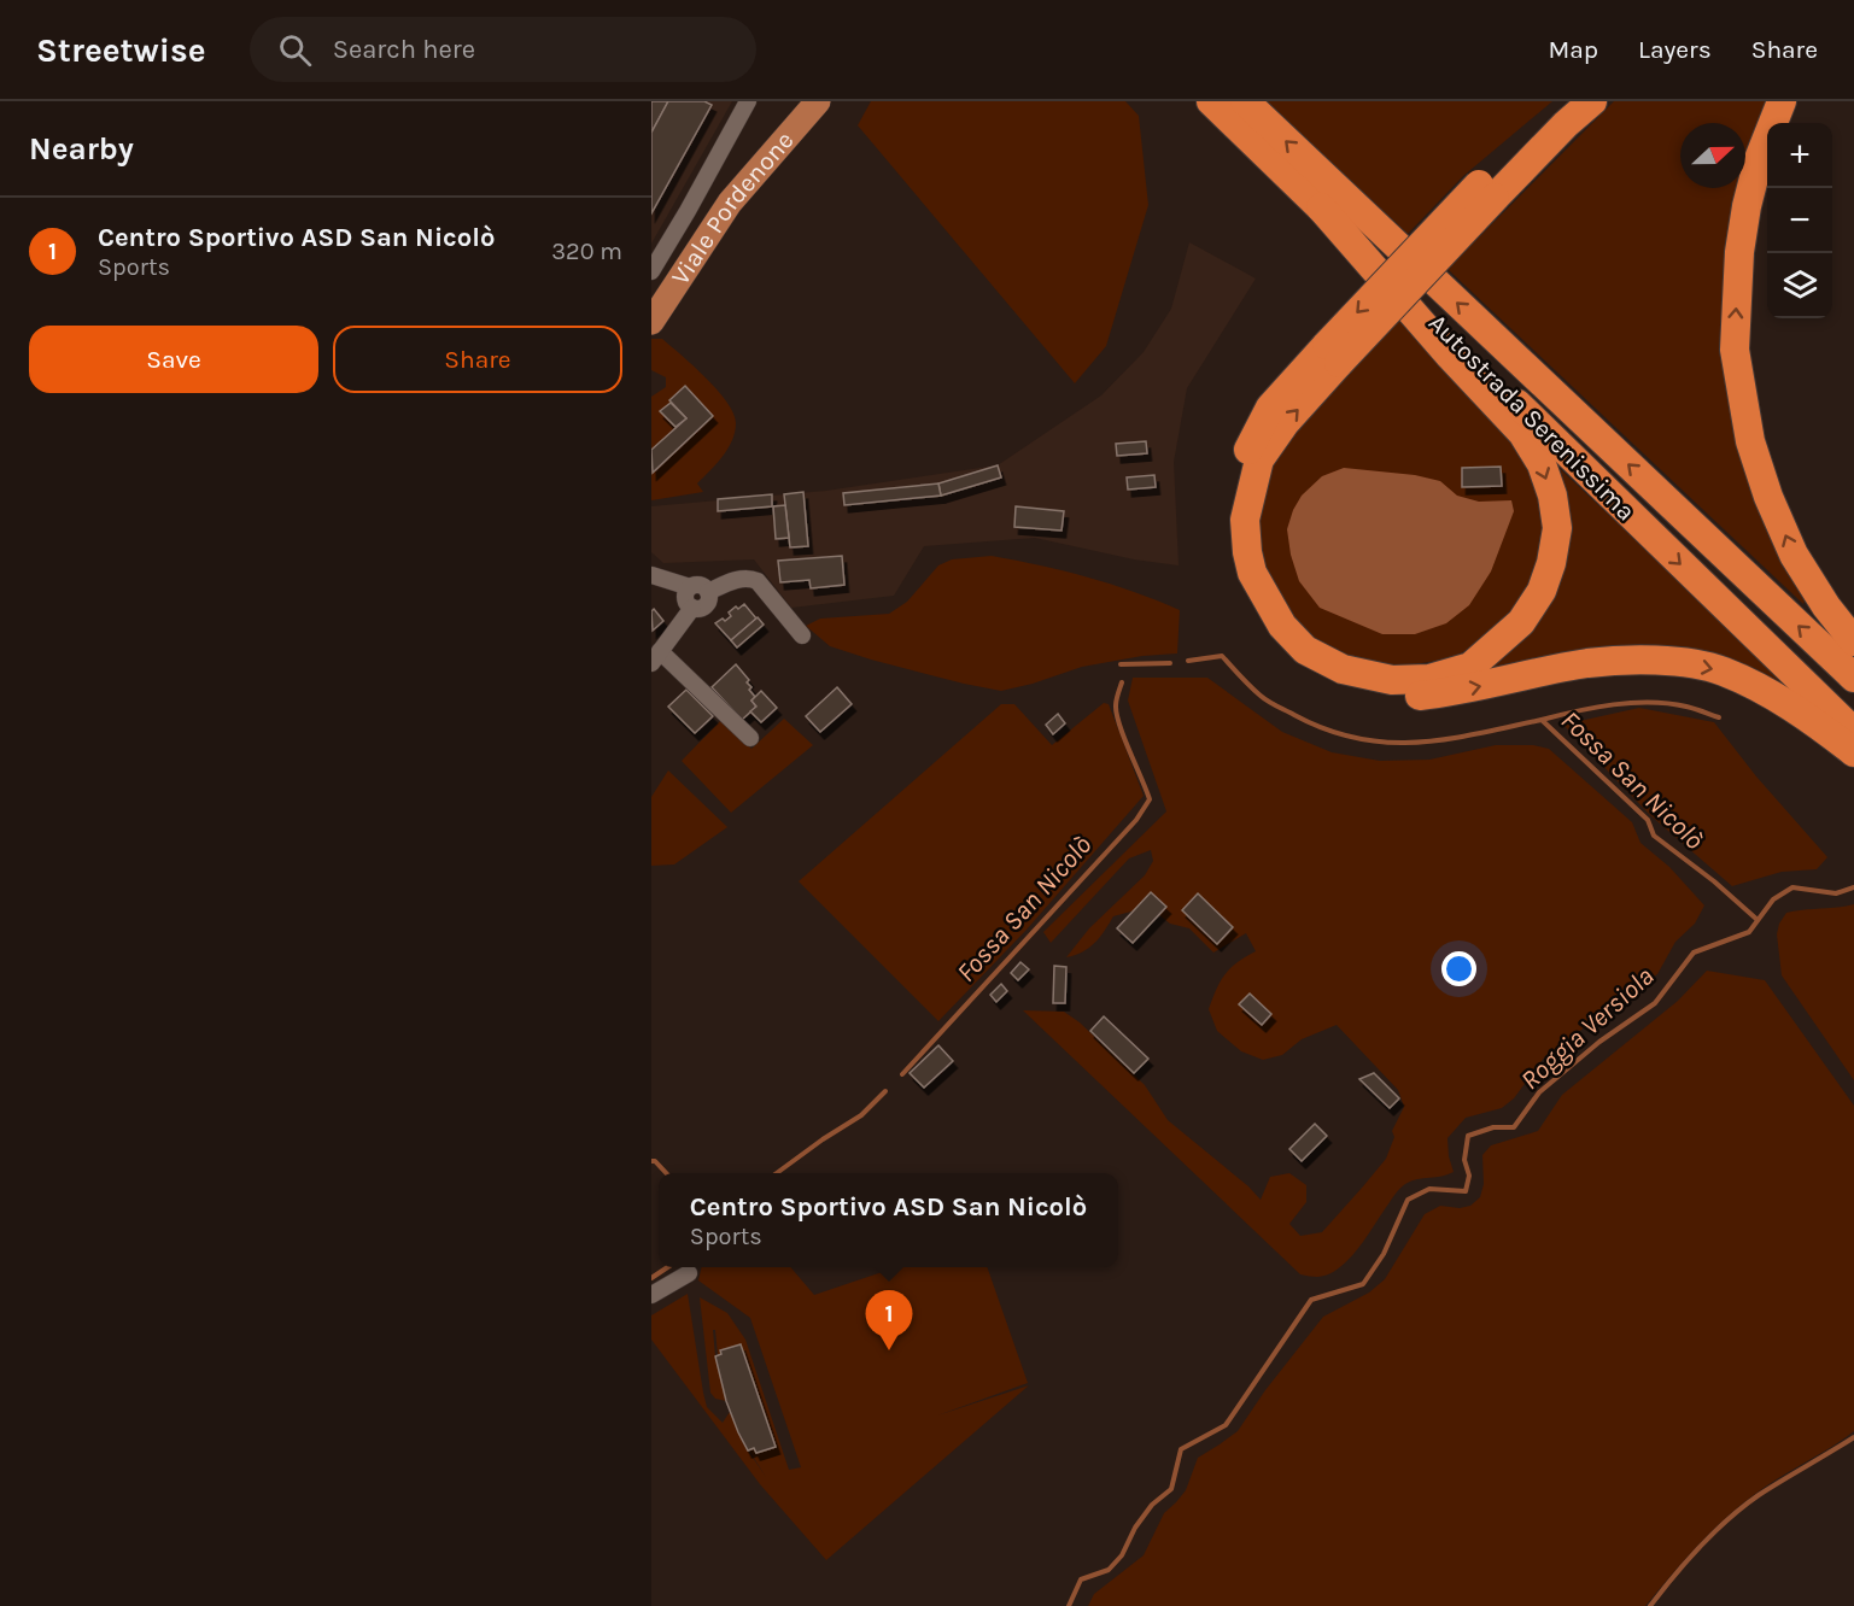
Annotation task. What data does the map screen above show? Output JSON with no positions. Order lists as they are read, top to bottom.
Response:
{
  "streets": {
    "highway": ["Autostrada Serenissima"],
    "main road": ["Viale Pordenone"]
  },
  "water": ["Fossa San Nicolò", "Roggia Versiola"],
  "north": "right",
  "page": {
    "header": "Streetwise",
    "search": "Search here",
    "nav": ["Map", "Layers", "Share"],
    "heading": "Nearby",
    "map_buttons": ["+", "−"],
    "list": [
      {
        "mark": "1",
        "name": "Centro Sportivo ASD San Nicolò",
        "note": "Sports",
        "value": "320 m"
      }
    ],
    "buttons": ["Save", "Share"],
    "popup": ["Centro Sportivo ASD San Nicolò", "Sports"],
    "pins": "1"
  }
}
